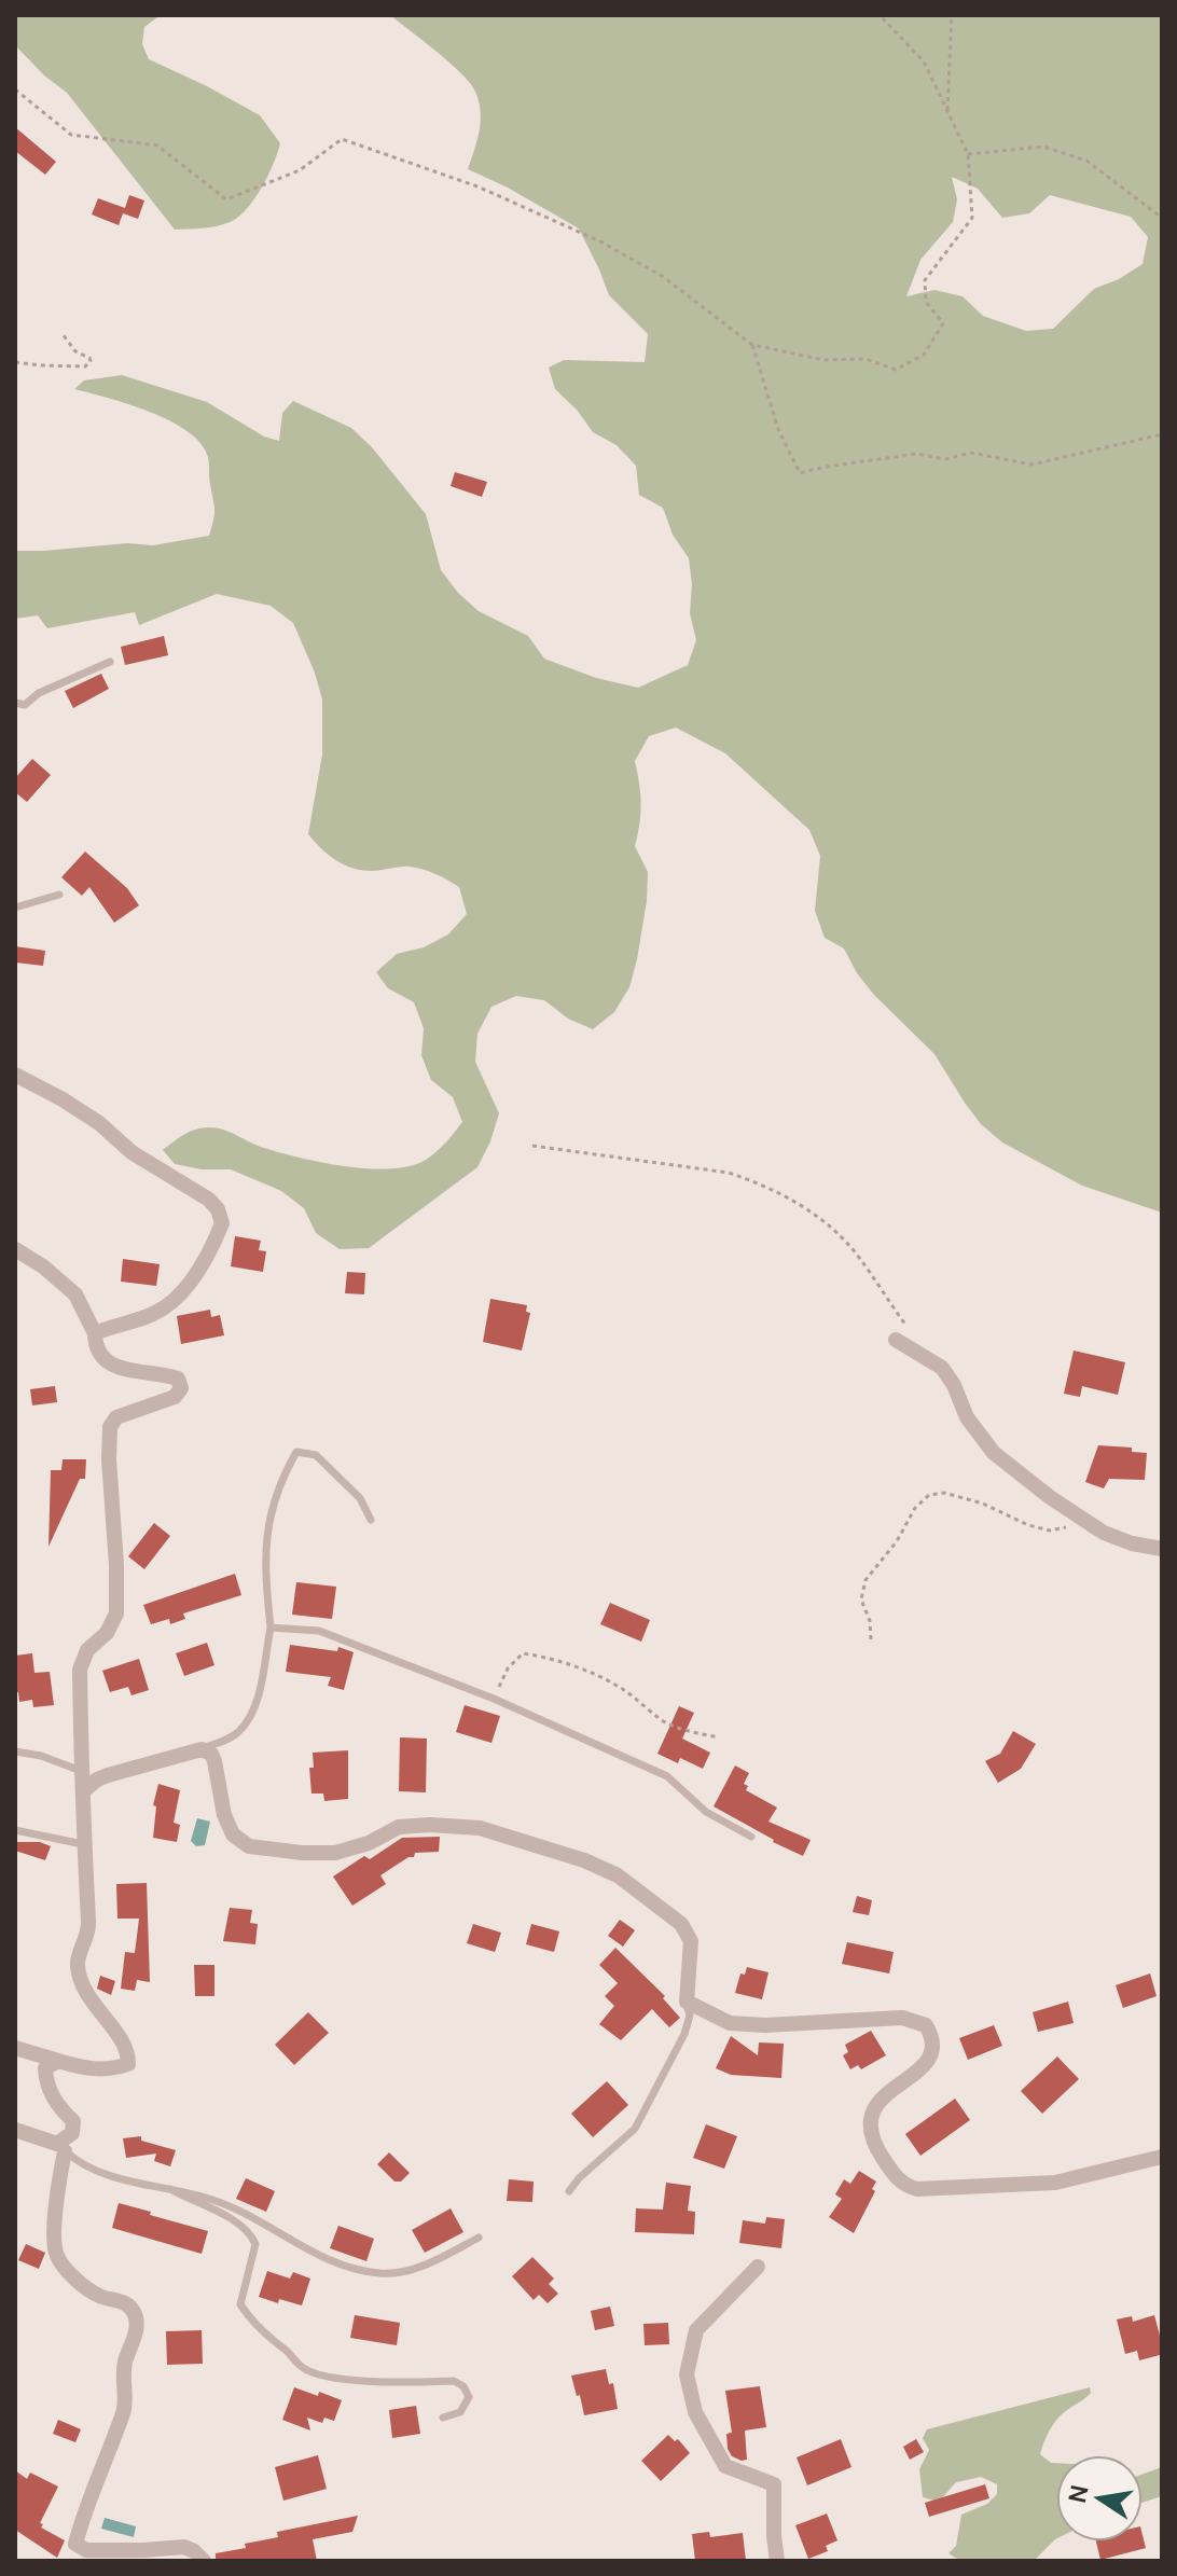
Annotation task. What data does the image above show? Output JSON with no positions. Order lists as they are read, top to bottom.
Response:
{
  "north": "left"
}
